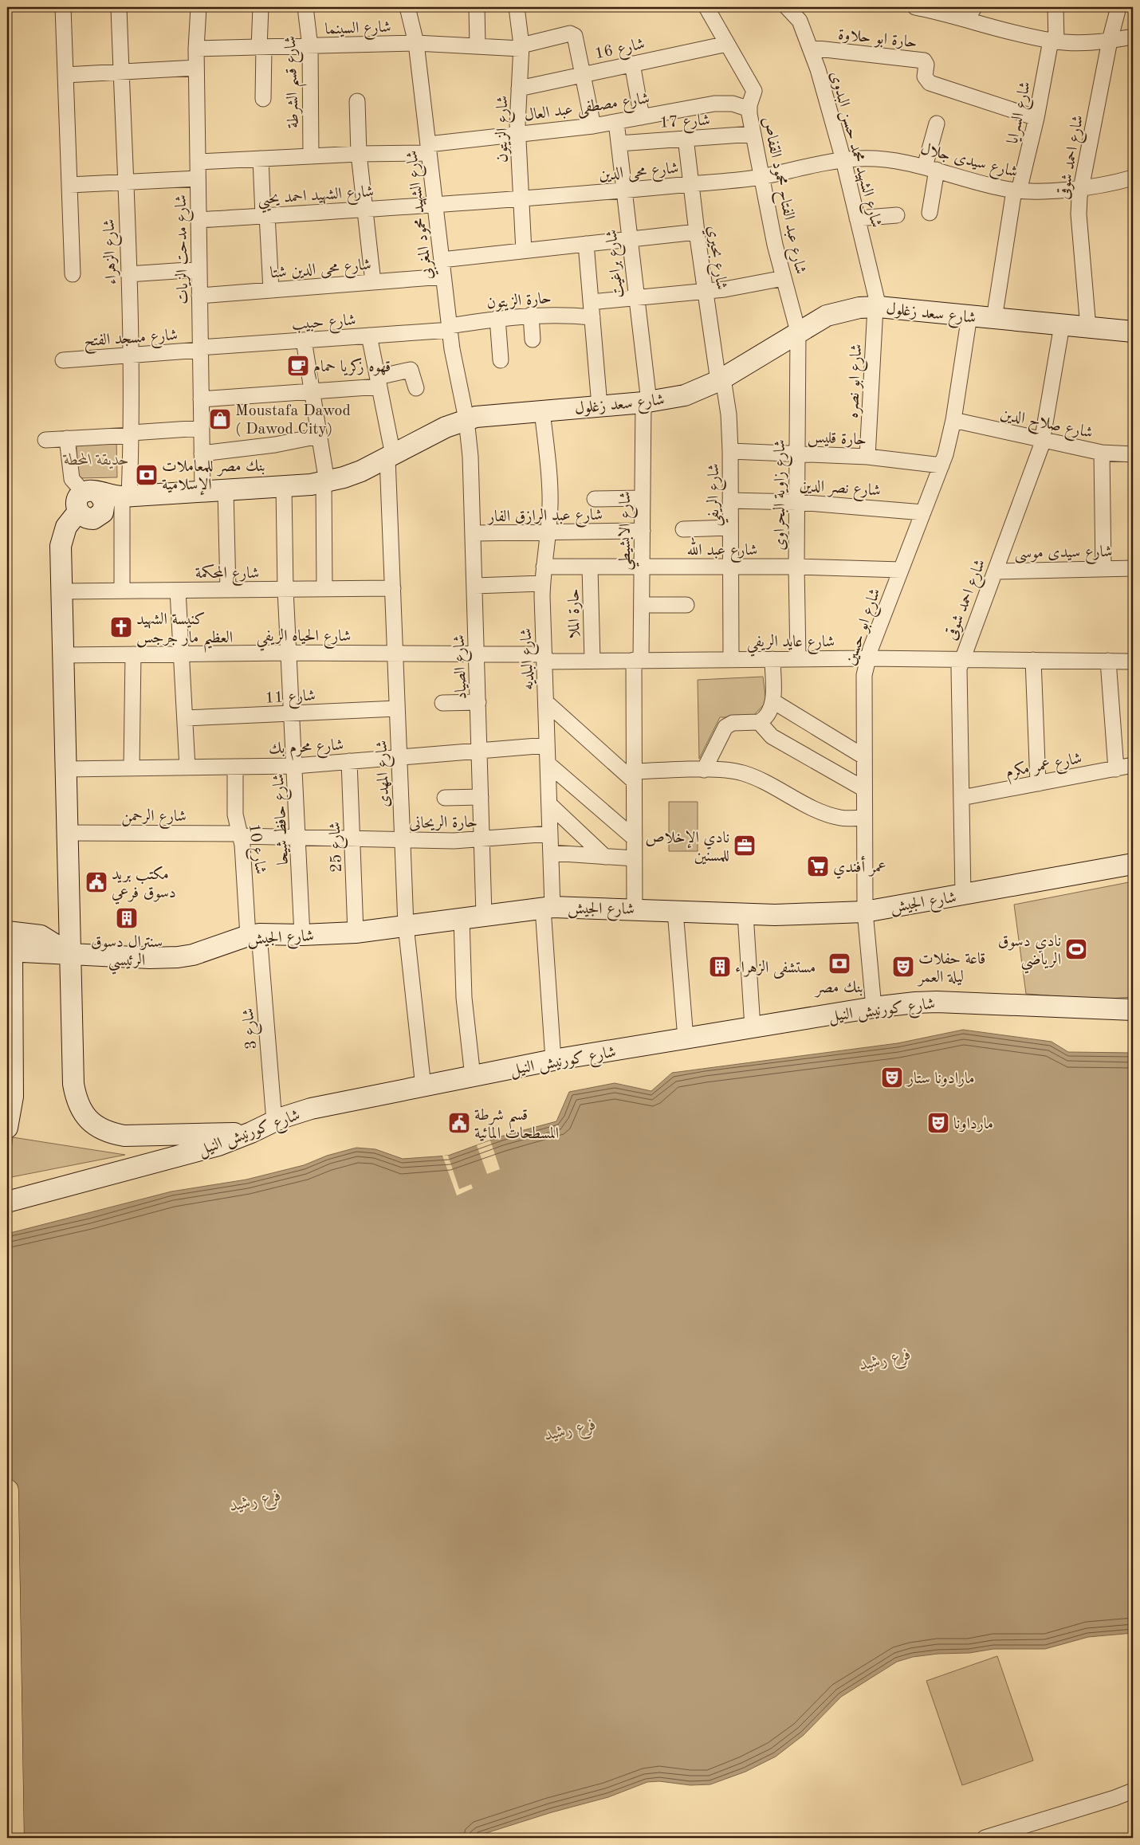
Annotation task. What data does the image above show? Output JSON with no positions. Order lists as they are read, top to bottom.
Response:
{
  "streets": {
    "main road": ["شارع سعد زغلول", "شارع الجيش", "شارع كورنيش النيل"],
    "street": [
      "شارع السينما",
      "حارة ابو حلاوة",
      "شارع 16",
      "شارع قسم الشرطة",
      "شارع مصطفى عبد العال",
      "شارع السرايا",
      "شارع 17",
      "شارع الزيتون",
      "شارع الشهيد محمد حسن البدوى",
      "شارع احمد شوقى",
      "شارع سيدى جلال",
      "شارع محى الدين",
      "شارع الشهيد احمد يحيي",
      "شارع عبد الفتاح محمود القفاص",
      "شارع الشهيد محمود المغربي",
      "شارع مدحت الزيات",
      "شارع الزهراء",
      "شارع بحيري",
      "شارع براغيت",
      "شارع محى الدين شتا",
      "حارة الزيتون",
      "شارع حبيب",
      "شارع مسجد الفتح",
      "شارع ابو نصره",
      "شارع صلاح الدين",
      "حارة قليس",
      "شارع نصر الدين",
      "شارع الريفي",
      "شارع زاوية البحراوى",
      "شارع عبد الرازق الفار",
      "شارع الابشيطي",
      "شارع عبد الله",
      "شارع سيدى موسى",
      "شارع المحكمة",
      "حارة الملا",
      "شارع ابو حسين",
      "شارع الحياه الريفي",
      "شارع عايد الريفي",
      "شارع البلديه",
      "شارع الصياد",
      "شارع 11",
      "شارع محرم بك",
      "شارع عمر مكرم",
      "شارع المهدى",
      "شارع الرحمن",
      "شارع حافظ شيحا",
      "حارة الريحانى",
      "شارع 25",
      "شارع 10",
      "شارع 3"
    ]
  },
  "crossings": [
    ["شارع السينما", "شارع 16"],
    ["شارع السينما", "شارع قسم الشرطة"],
    ["شارع السينما", "شارع الزيتون"],
    ["شارع السينما", "شارع الشهيد محمود المغربي"],
    ["شارع السينما", "شارع مدحت الزيات"],
    ["حارة ابو حلاوة", "شارع السرايا"],
    ["حارة ابو حلاوة", "شارع الشهيد محمد حسن البدوى"],
    ["شارع 16", "شارع الزيتون"],
    ["شارع 16", "شارع عبد الفتاح محمود القفاص"],
    ["شارع قسم الشرطة", "شارع مصطفى عبد العال"],
    ["شارع مصطفى عبد العال", "شارع الزيتون"],
    ["شارع مصطفى عبد العال", "شارع عبد الفتاح محمود القفاص"],
    ["شارع مصطفى عبد العال", "شارع الشهيد محمود المغربي"],
    ["شارع مصطفى عبد العال", "شارع مدحت الزيات"],
    ["شارع مصطفى عبد العال", "شارع براغيت"],
    ["شارع السرايا", "شارع سيدى جلال"],
    ["شارع السرايا", "شارع سعد زغلول"],
    ["شارع 17", "شارع عبد الفتاح محمود القفاص"],
    ["شارع 17", "شارع بحيري"],
    ["شارع 17", "شارع براغيت"],
    ["شارع الزيتون", "شارع محى الدين"],
    ["شارع الشهيد محمد حسن البدوى", "شارع سيدى جلال"],
    ["شارع الشهيد محمد حسن البدوى", "شارع محى الدين"],
    ["شارع الشهيد محمد حسن البدوى", "شارع سعد زغلول"],
    ["شارع الشهيد محمد حسن البدوى", "شارع ابو نصره"],
    ["شارع احمد شوقى", "شارع سيدى جلال"],
    ["شارع احمد شوقى", "شارع سعد زغلول"],
    ["شارع احمد شوقى", "شارع صلاح الدين"],
    ["شارع احمد شوقى", "شارع سيدى موسى"],
    ["شارع احمد شوقى", "شارع عايد الريفي"],
    ["شارع احمد شوقى", "شارع عمر مكرم"],
    ["شارع احمد شوقى", "شارع الجيش"],
    ["شارع سيدى جلال", "شارع محى الدين"],
    ["شارع محى الدين", "شارع الشهيد احمد يحيي"],
    ["شارع محى الدين", "شارع عبد الفتاح محمود القفاص"],
    ["شارع محى الدين", "شارع الشهيد محمود المغربي"],
    ["شارع محى الدين", "شارع بحيري"],
    ["شارع محى الدين", "شارع براغيت"],
    ["شارع الشهيد احمد يحيي", "شارع الشهيد محمود المغربي"],
    ["شارع الشهيد احمد يحيي", "شارع مدحت الزيات"],
    ["شارع عبد الفتاح محمود القفاص", "شارع سعد زغلول"],
    ["شارع عبد الفتاح محمود القفاص", "شارع زاوية البحراوى"],
    ["شارع الشهيد محمود المغربي", "شارع محى الدين شتا"],
    ["شارع الشهيد محمود المغربي", "حارة الزيتون"],
    ["شارع الشهيد محمود المغربي", "شارع سعد زغلول"],
    ["شارع الشهيد محمود المغربي", "شارع حبيب"],
    ["شارع الشهيد محمود المغربي", "شارع الصياد"],
    ["شارع مدحت الزيات", "شارع محى الدين شتا"],
    ["شارع مدحت الزيات", "شارع سعد زغلول"],
    ["شارع مدحت الزيات", "شارع حبيب"],
    ["شارع مدحت الزيات", "شارع مسجد الفتح"],
    ["شارع الزهراء", "شارع سعد زغلول"],
    ["شارع الزهراء", "شارع مسجد الفتح"],
    ["شارع الزهراء", "شارع المحكمة"],
    ["شارع بحيري", "شارع سعد زغلول"],
    ["شارع بحيري", "شارع الريفي"],
    ["شارع براغيت", "شارع سعد زغلول"],
    ["شارع براغيت", "شارع الابشيطي"],
    ["حارة الزيتون", "شارع حبيب"],
    ["شارع سعد زغلول", "شارع ابو نصره"],
    ["شارع سعد زغلول", "شارع الريفي"],
    ["شارع سعد زغلول", "شارع زاوية البحراوى"],
    ["شارع سعد زغلول", "شارع الابشيطي"],
    ["شارع سعد زغلول", "شارع ابو حسين"],
    ["شارع سعد زغلول", "شارع البلديه"],
    ["شارع سعد زغلول", "شارع الصياد"],
    ["شارع سعد زغلول", "شارع المهدى"],
    ["شارع سعد زغلول", "شارع حافظ شيحا"],
    ["شارع حبيب", "شارع مسجد الفتح"],
    ["شارع حبيب", "شارع المهدى"],
    ["شارع ابو نصره", "حارة قليس"],
    ["شارع صلاح الدين", "شارع ابو حسين"],
    ["حارة قليس", "شارع الريفي"],
    ["حارة قليس", "شارع زاوية البحراوى"],
    ["حارة قليس", "شارع ابو حسين"],
    ["شارع نصر الدين", "شارع الريفي"],
    ["شارع نصر الدين", "شارع زاوية البحراوى"],
    ["شارع نصر الدين", "شارع ابو حسين"],
    ["شارع الريفي", "شارع عبد الله"],
    ["شارع الريفي", "شارع عايد الريفي"],
    ["شارع زاوية البحراوى", "شارع عبد الله"],
    ["شارع زاوية البحراوى", "شارع عايد الريفي"],
    ["شارع عبد الرازق الفار", "شارع الابشيطي"],
    ["شارع عبد الرازق الفار", "شارع البلديه"],
    ["شارع عبد الرازق الفار", "شارع الصياد"],
    ["شارع الابشيطي", "شارع عبد الله"],
    ["شارع الابشيطي", "شارع عايد الريفي"],
    ["شارع الابشيطي", "شارع الجيش"],
    ["شارع عبد الله", "حارة الملا"],
    ["شارع عبد الله", "شارع ابو حسين"],
    ["شارع عبد الله", "شارع البلديه"],
    ["شارع المحكمة", "شارع المهدى"],
    ["شارع المحكمة", "شارع حافظ شيحا"],
    ["حارة الملا", "شارع عايد الريفي"],
    ["شارع ابو حسين", "شارع عايد الريفي"],
    ["شارع ابو حسين", "شارع الجيش"],
    ["شارع ابو حسين", "شارع كورنيش النيل"],
    ["شارع الحياه الريفي", "شارع عايد الريفي"],
    ["شارع الحياه الريفي", "شارع البلديه"],
    ["شارع الحياه الريفي", "شارع الصياد"],
    ["شارع الحياه الريفي", "شارع المهدى"],
    ["شارع الحياه الريفي", "شارع حافظ شيحا"],
    ["شارع عايد الريفي", "شارع البلديه"],
    ["شارع البلديه", "شارع محرم بك"],
    ["شارع البلديه", "حارة الريحانى"],
    ["شارع البلديه", "شارع الجيش"],
    ["شارع البلديه", "شارع كورنيش النيل"],
    ["شارع الصياد", "شارع محرم بك"],
    ["شارع الصياد", "حارة الريحانى"],
    ["شارع الصياد", "شارع الجيش"],
    ["شارع 11", "شارع المهدى"],
    ["شارع 11", "شارع حافظ شيحا"],
    ["شارع محرم بك", "شارع المهدى"],
    ["شارع محرم بك", "شارع حافظ شيحا"],
    ["شارع محرم بك", "شارع 25"],
    ["شارع محرم بك", "شارع 10"],
    ["شارع المهدى", "حارة الريحانى"],
    ["شارع المهدى", "شارع الجيش"],
    ["شارع المهدى", "شارع كورنيش النيل"],
    ["شارع الرحمن", "حارة الريحانى"],
    ["شارع الرحمن", "شارع 10"],
    ["شارع حافظ شيحا", "حارة الريحانى"],
    ["شارع حافظ شيحا", "شارع الجيش"],
    ["حارة الريحانى", "شارع 25"],
    ["حارة الريحانى", "شارع 10"],
    ["شارع 25", "شارع الجيش"],
    ["شارع 10", "شارع الجيش"],
    ["شارع 10", "شارع 3"],
    ["شارع الجيش", "شارع 3"],
    ["شارع كورنيش النيل", "شارع 3"]
  ],
  "water": ["فرع رشيد"],
  "parks": ["حديقة المحطة"],
  "places": {
    "cafe": ["قهوه زكريا حمام"],
    "shop": ["Moustafa Dawod ( Dawod City)"],
    "bank": ["بنك مصر للمعاملات الإسلامية", "بنك مصر"],
    "church": ["كنيسة الشهيد العظيم مار جرجس"],
    "office": ["نادي الإخلاص للمسنين"],
    "supermarket": ["عمر أفندي"],
    "public building": ["مكتب بريد دسوق فرعي", "قسم شرطة المسطحات المائية"],
    "building": ["سنترال دسوق الرئيسي", "مستشفى الزهراء"],
    "sports": ["نادي دسوق الرياضي"],
    "theatre": ["قاعة حفلات ليلة العمر", "مارادونا ستار", "مارداونا"]
  }
}
